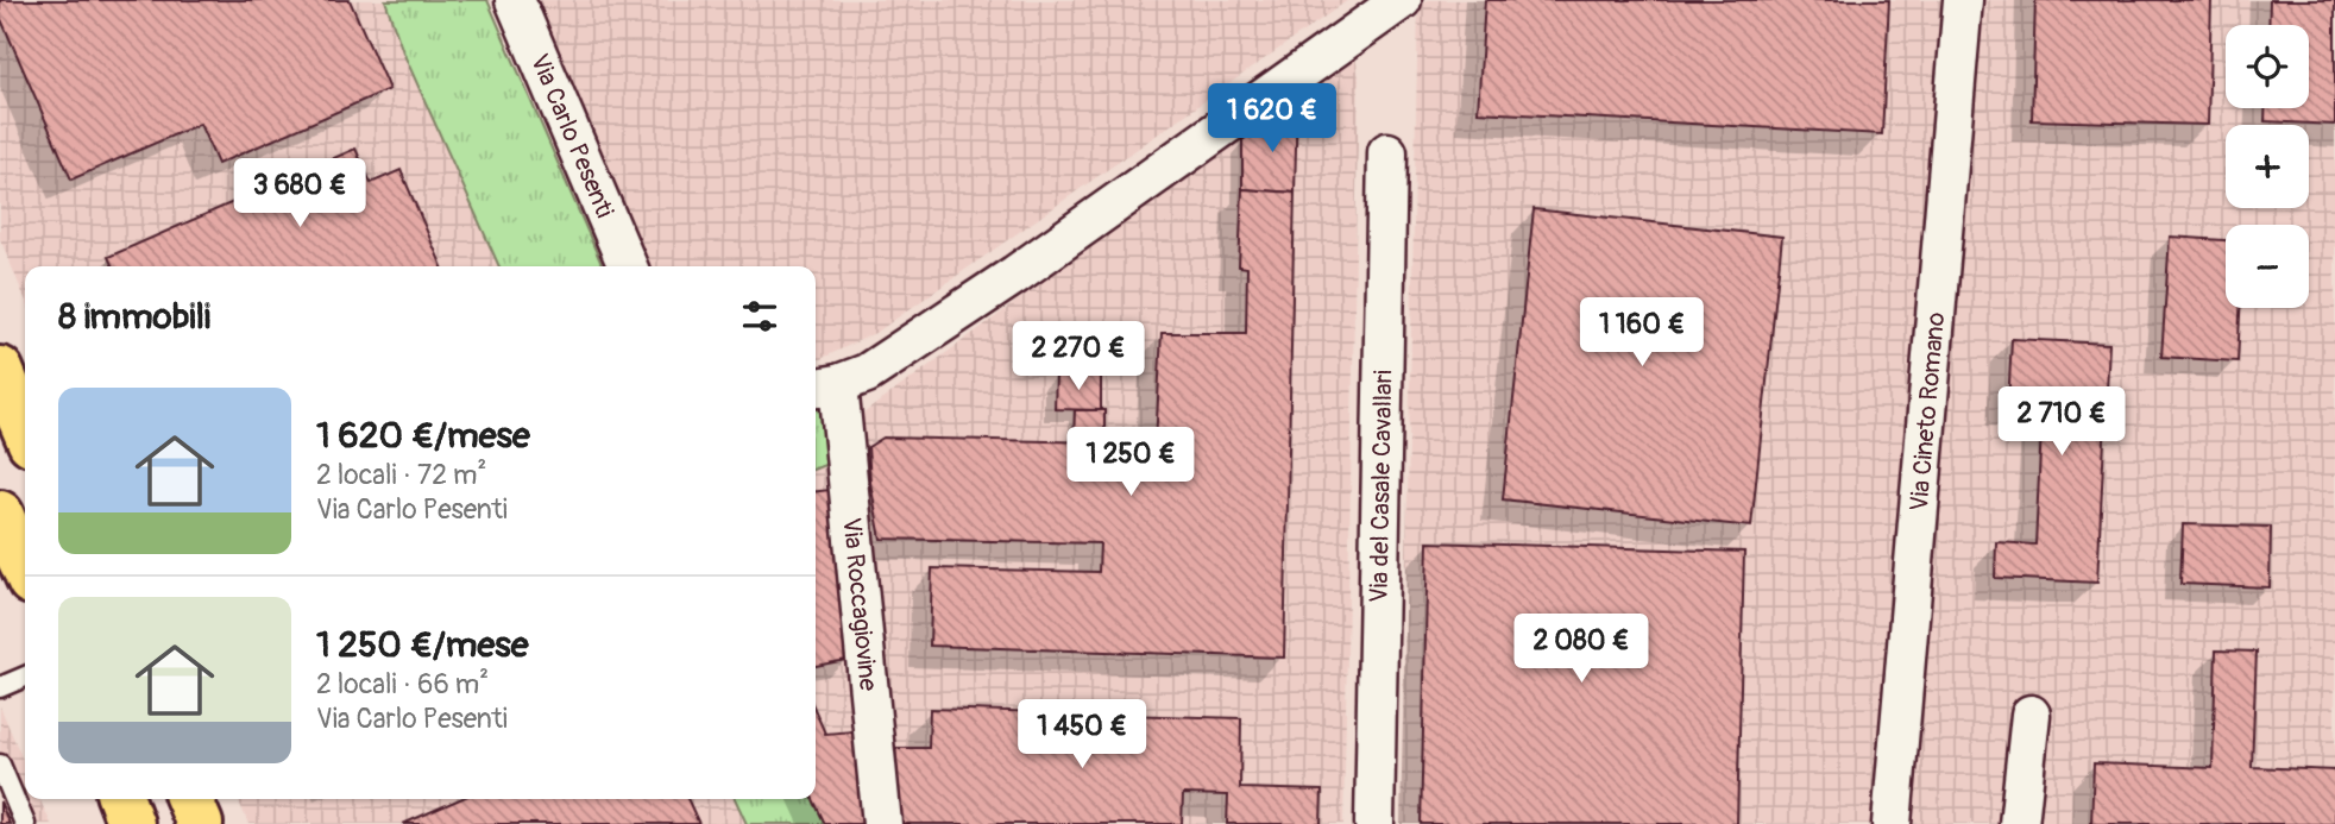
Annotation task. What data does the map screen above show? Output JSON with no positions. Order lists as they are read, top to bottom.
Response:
{
  "streets": {
    "street": [
      "Via Carlo Pesenti",
      "Via Cineto Romano",
      "Via del Casale Cavallari",
      "Via Roccagiovine"
    ]
  },
  "page": {
    "map_buttons": ["+", "−"],
    "price": [
      "1 620 €",
      "3 680 €",
      "1 160 €",
      "2 270 €",
      "2 710 €",
      "1 250 €",
      "2 080 €",
      "1 450 €"
    ],
    "heading": "8 immobili",
    "list": [
      {
        "name": "1 620 €/mese",
        "note": "2 locali · 72 m² · Via Carlo Pesenti"
      },
      {
        "name": "1 250 €/mese",
        "note": "2 locali · 66 m² · Via Carlo Pesenti"
      }
    ]
  }
}
